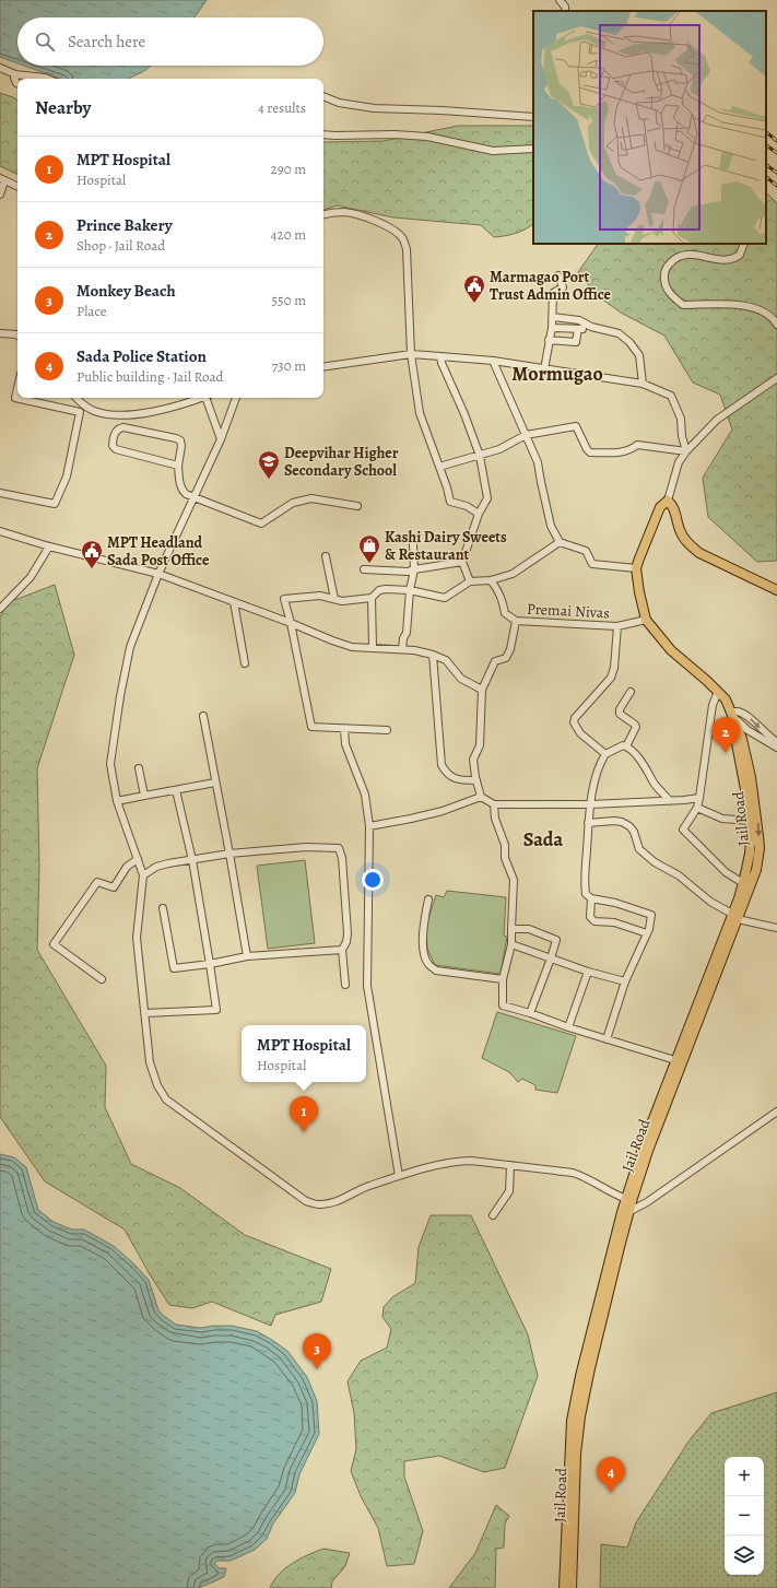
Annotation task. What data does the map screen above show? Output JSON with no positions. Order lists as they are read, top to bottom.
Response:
{
  "streets": {
    "main road": ["Jail Road"],
    "street": ["Premai Nivas"]
  },
  "districts": ["Mormugao", "Sada"],
  "places": {
    "public building": ["Marmagao Port Trust Admin Office", "MPT Headland Sada Post Office"],
    "school or university": ["Deepvihar Higher Secondary School"],
    "shop": ["Kashi Dairy Sweets & Restaurant"]
  },
  "page": {
    "search": "Search here",
    "heading": ["Nearby", "4 results"],
    "list": [
      {
        "mark": "1",
        "name": "MPT Hospital",
        "note": "Hospital",
        "value": "290 m"
      },
      {
        "mark": "2",
        "name": "Prince Bakery",
        "note": "Shop · Jail Road",
        "value": "420 m"
      },
      {
        "mark": "3",
        "name": "Monkey Beach",
        "note": "Place",
        "value": "550 m"
      },
      {
        "mark": "4",
        "name": "Sada Police Station",
        "note": "Public building · Jail Road",
        "value": "730 m"
      }
    ],
    "pins": [
      "2",
      "1",
      "3",
      "4"
    ],
    "popup": ["MPT Hospital", "Hospital"],
    "map_buttons": ["+", "−"]
  }
}
